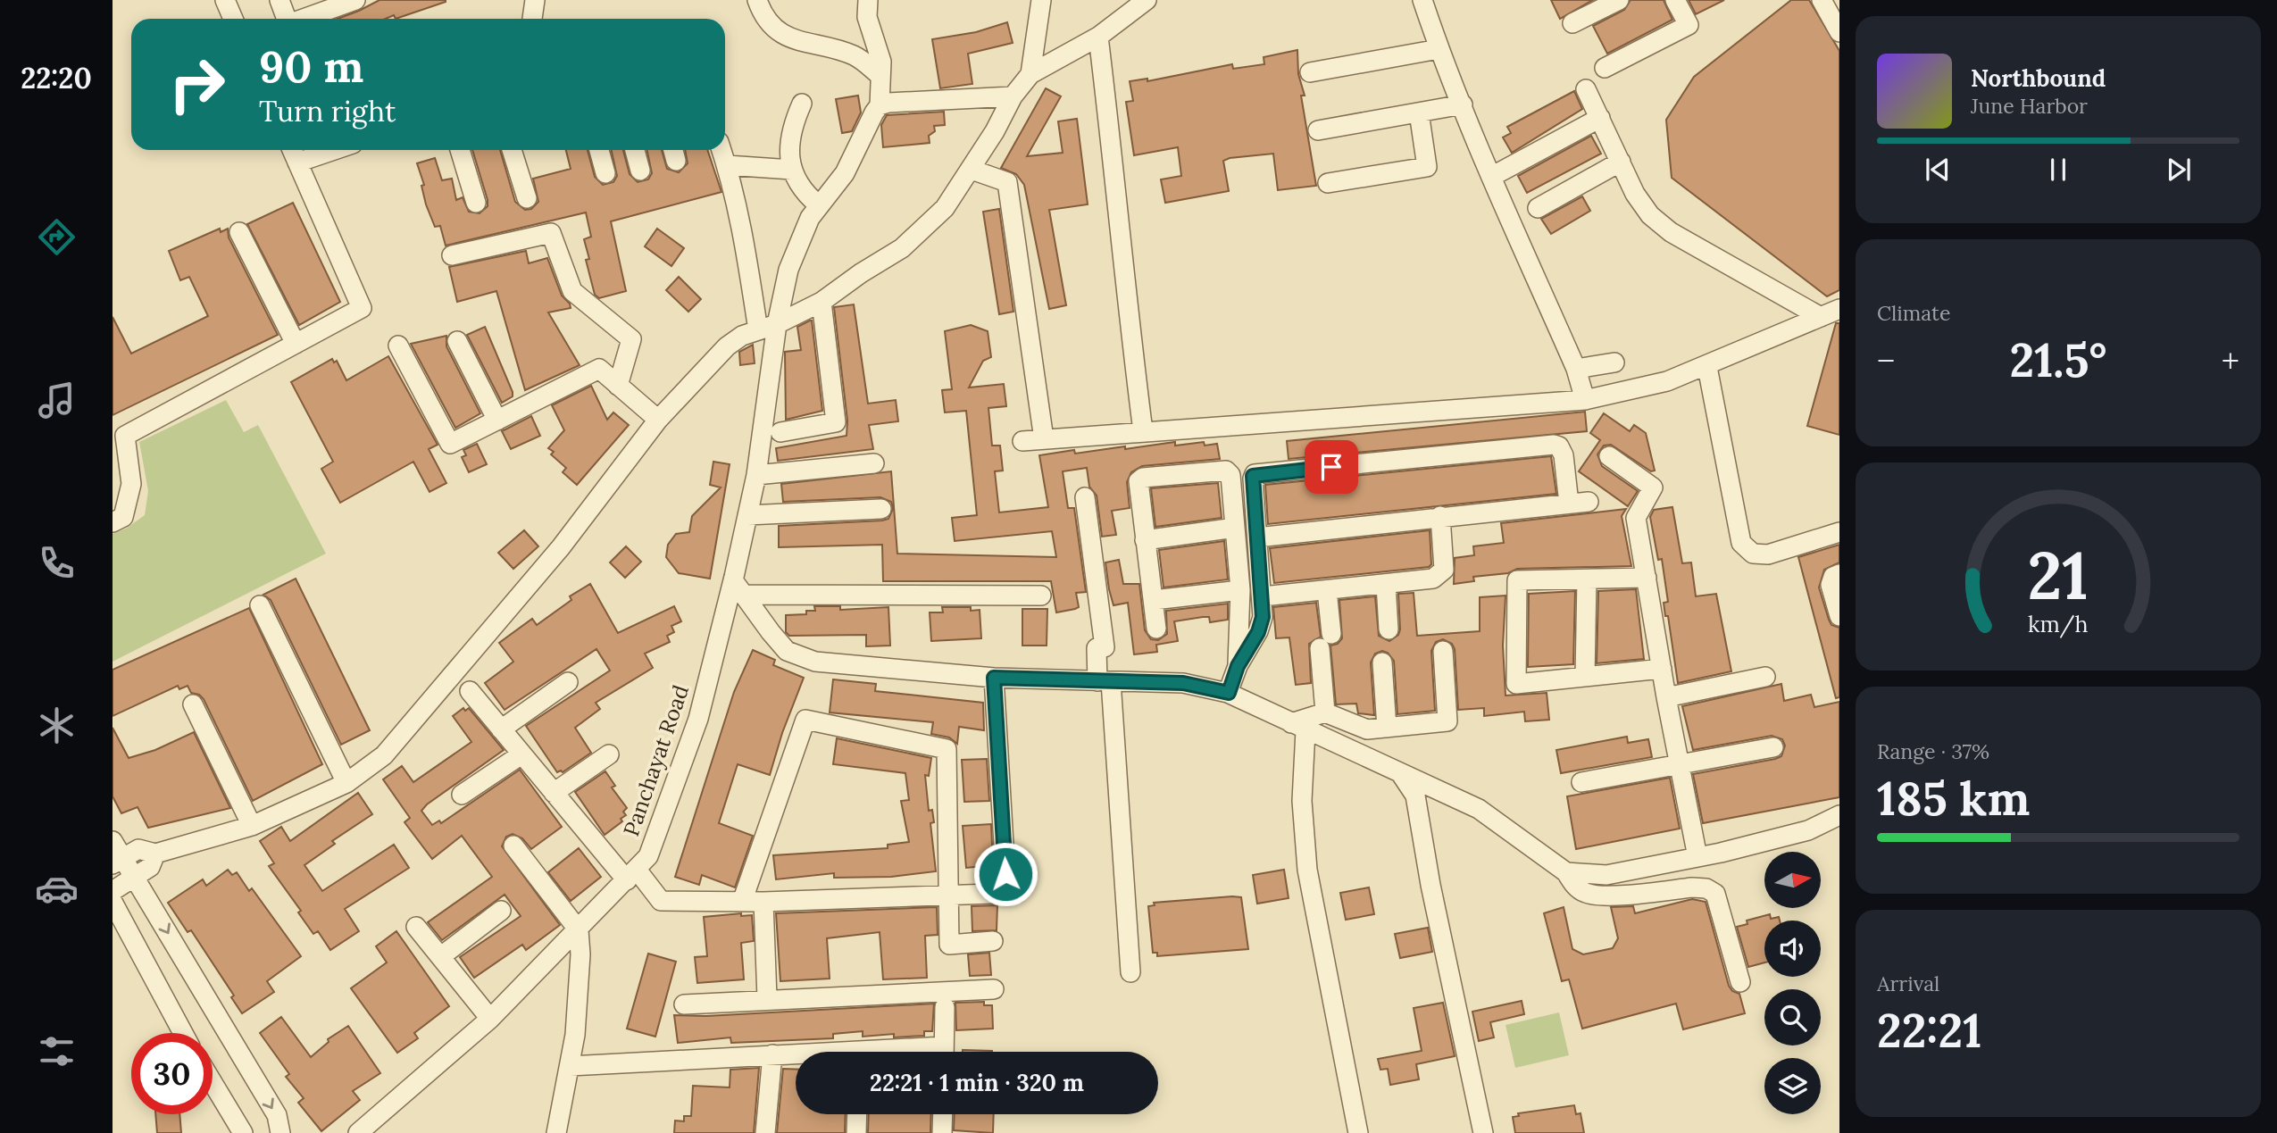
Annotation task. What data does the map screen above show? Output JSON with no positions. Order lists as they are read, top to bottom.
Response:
{
  "streets": {
    "street": ["Panchayat Road"]
  },
  "north": "right",
  "page": {
    "tabs": "22:20",
    "turn": ["90 m", "Turn right"],
    "song": ["Northbound", "June Harbor"],
    "tile": [
      "Climate",
      ["Range · 37%", "185 km"],
      ["Arrival", "22:21"]
    ],
    "heat": ["−", "21.5°", "+"],
    "limit": "30",
    "trip": "22:21 · 1 min · 320 m",
    "gauge": ["21", "km/h"]
  }
}
